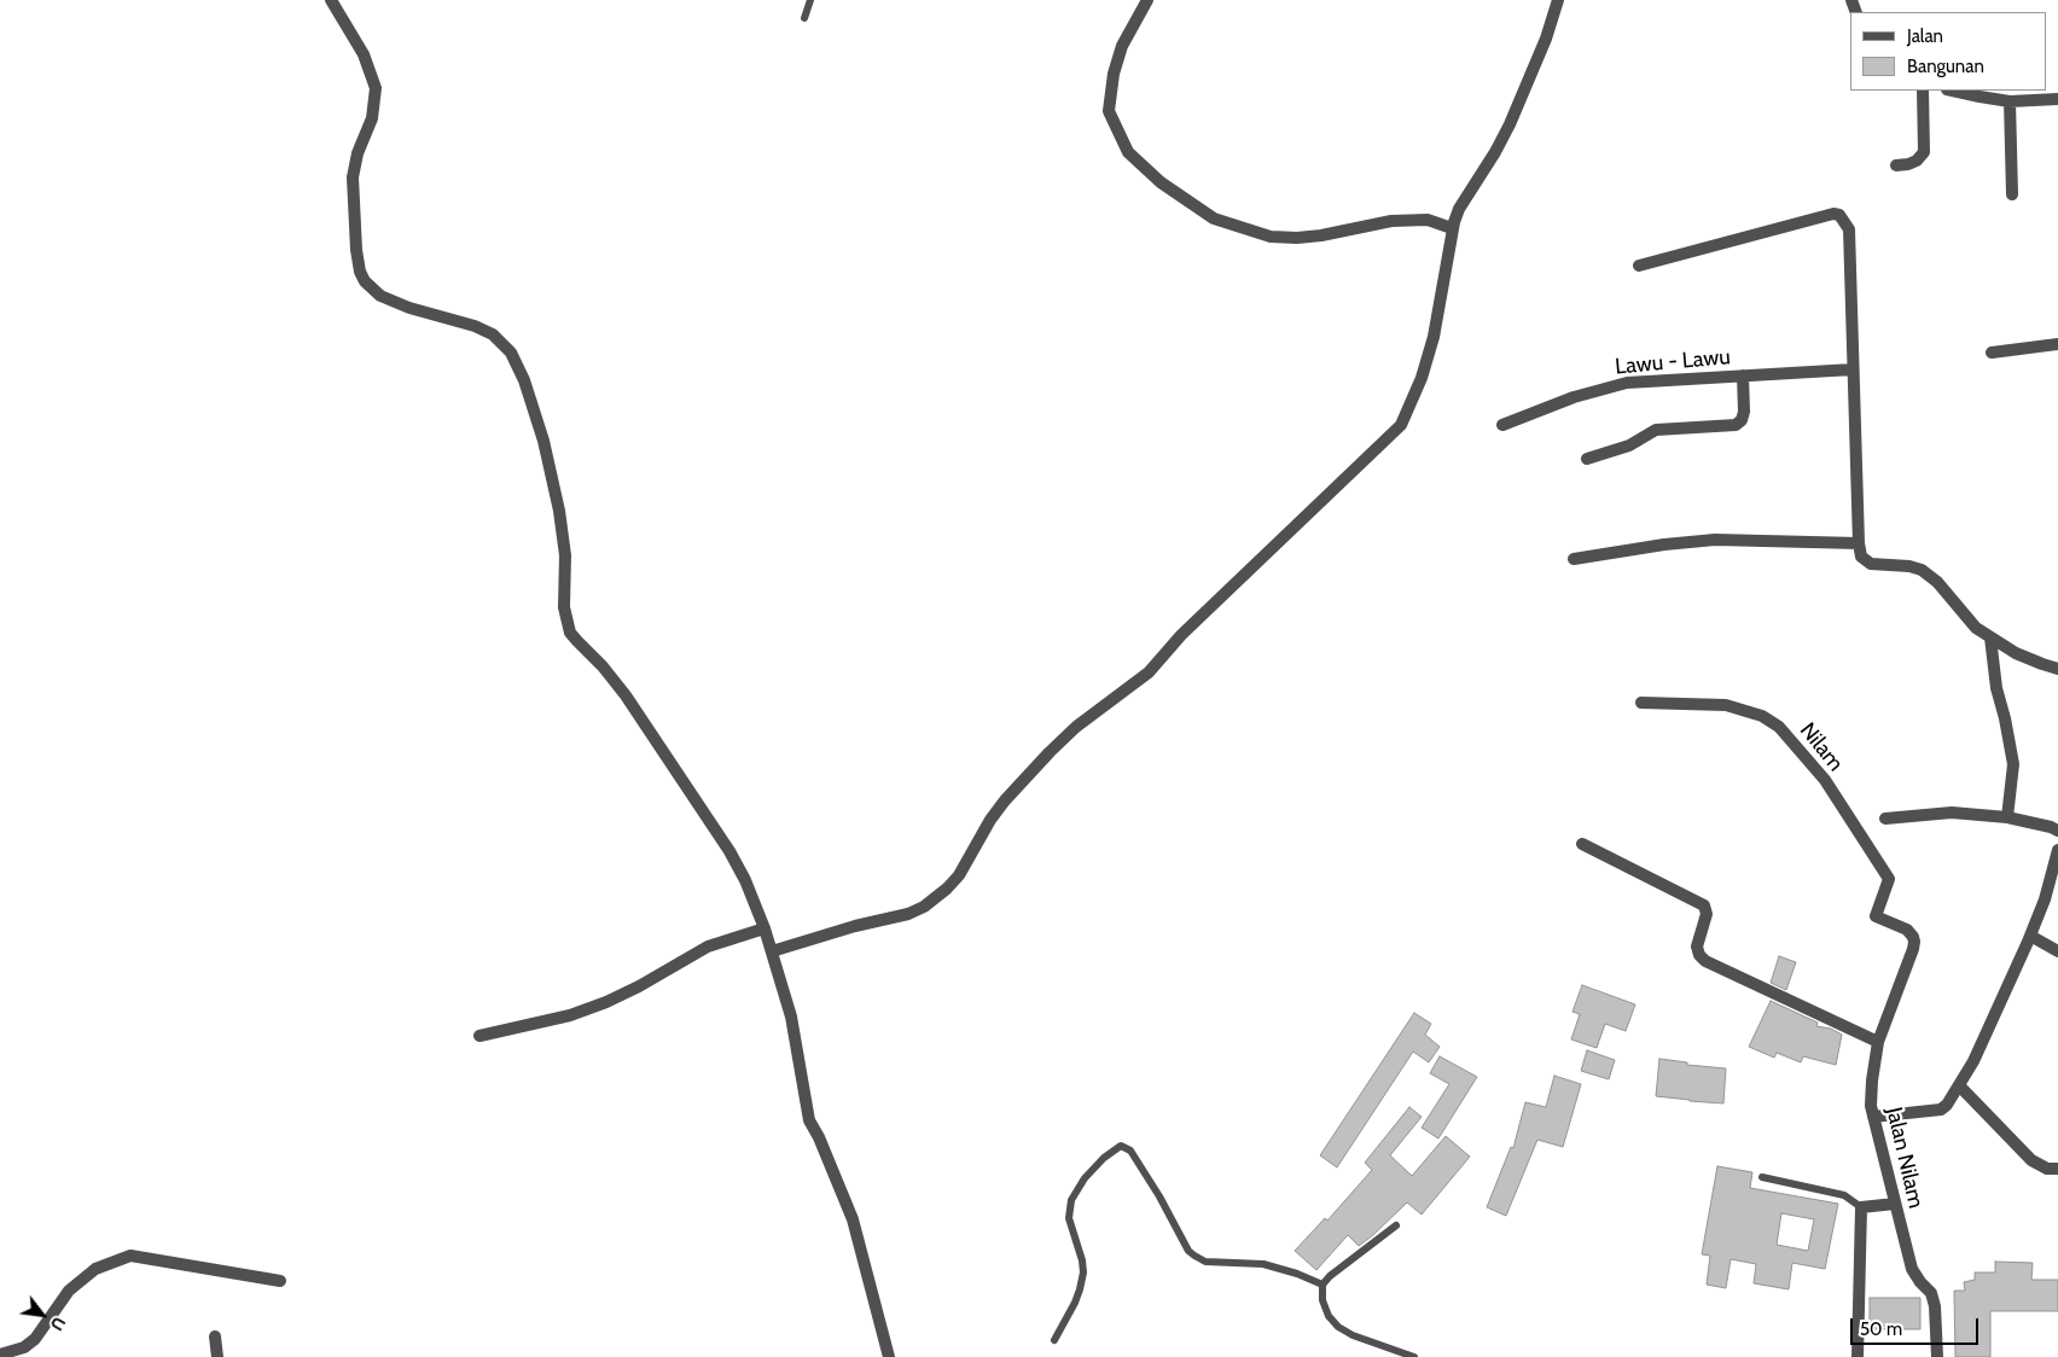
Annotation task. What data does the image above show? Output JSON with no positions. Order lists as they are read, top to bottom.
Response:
{
  "streets": {
    "street": ["Lawu - Lawu", "Nilam", "Jalan Nilam"]
  },
  "crossings": [
    ["Nilam", "Jalan Nilam"]
  ],
  "legend": ["Jalan", "Bangunan"],
  "scale_bar": "50 m",
  "north": "bottom right"
}
